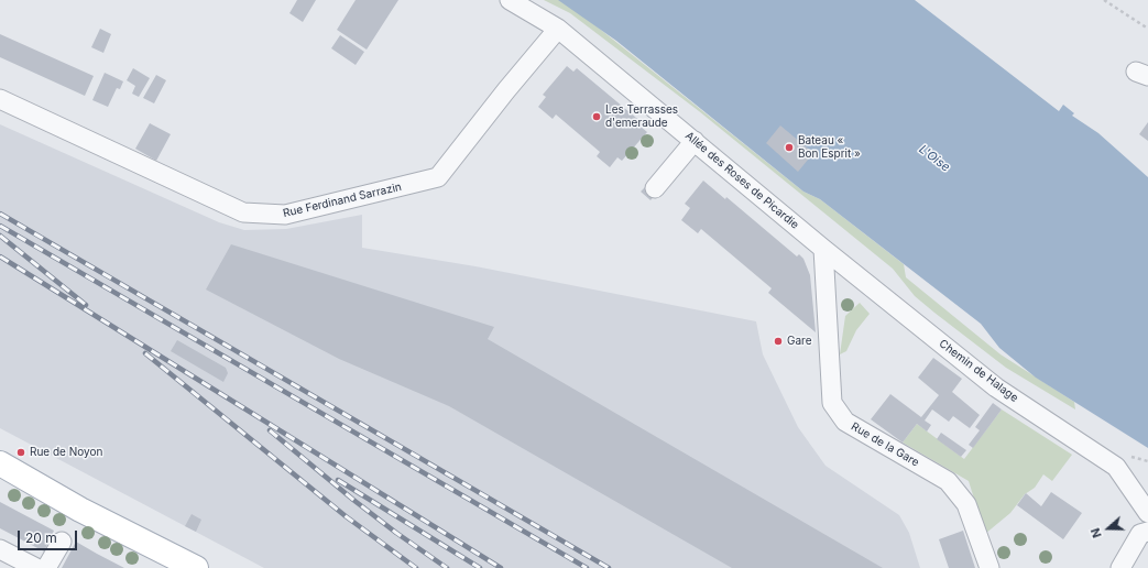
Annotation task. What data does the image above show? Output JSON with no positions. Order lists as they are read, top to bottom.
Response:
{
  "streets": {
    "street": [
      "Allée des Roses de Picardie",
      "Rue Ferdinand Sarrazin",
      "Chemin de Halage",
      "Rue de la Gare"
    ]
  },
  "crossings": [
    ["Allée des Roses de Picardie", "Rue Ferdinand Sarrazin"],
    ["Allée des Roses de Picardie", "Chemin de Halage"],
    ["Allée des Roses de Picardie", "Rue de la Gare"],
    ["Chemin de Halage", "Rue de la Gare"]
  ],
  "water": ["L'Oise"],
  "places": [
    "Les Terrasses d'emeraude",
    "Bateau « Bon Esprit »",
    "Gare",
    "Rue de Noyon"
  ],
  "scale_bar": "20 m",
  "north": "left"
}
